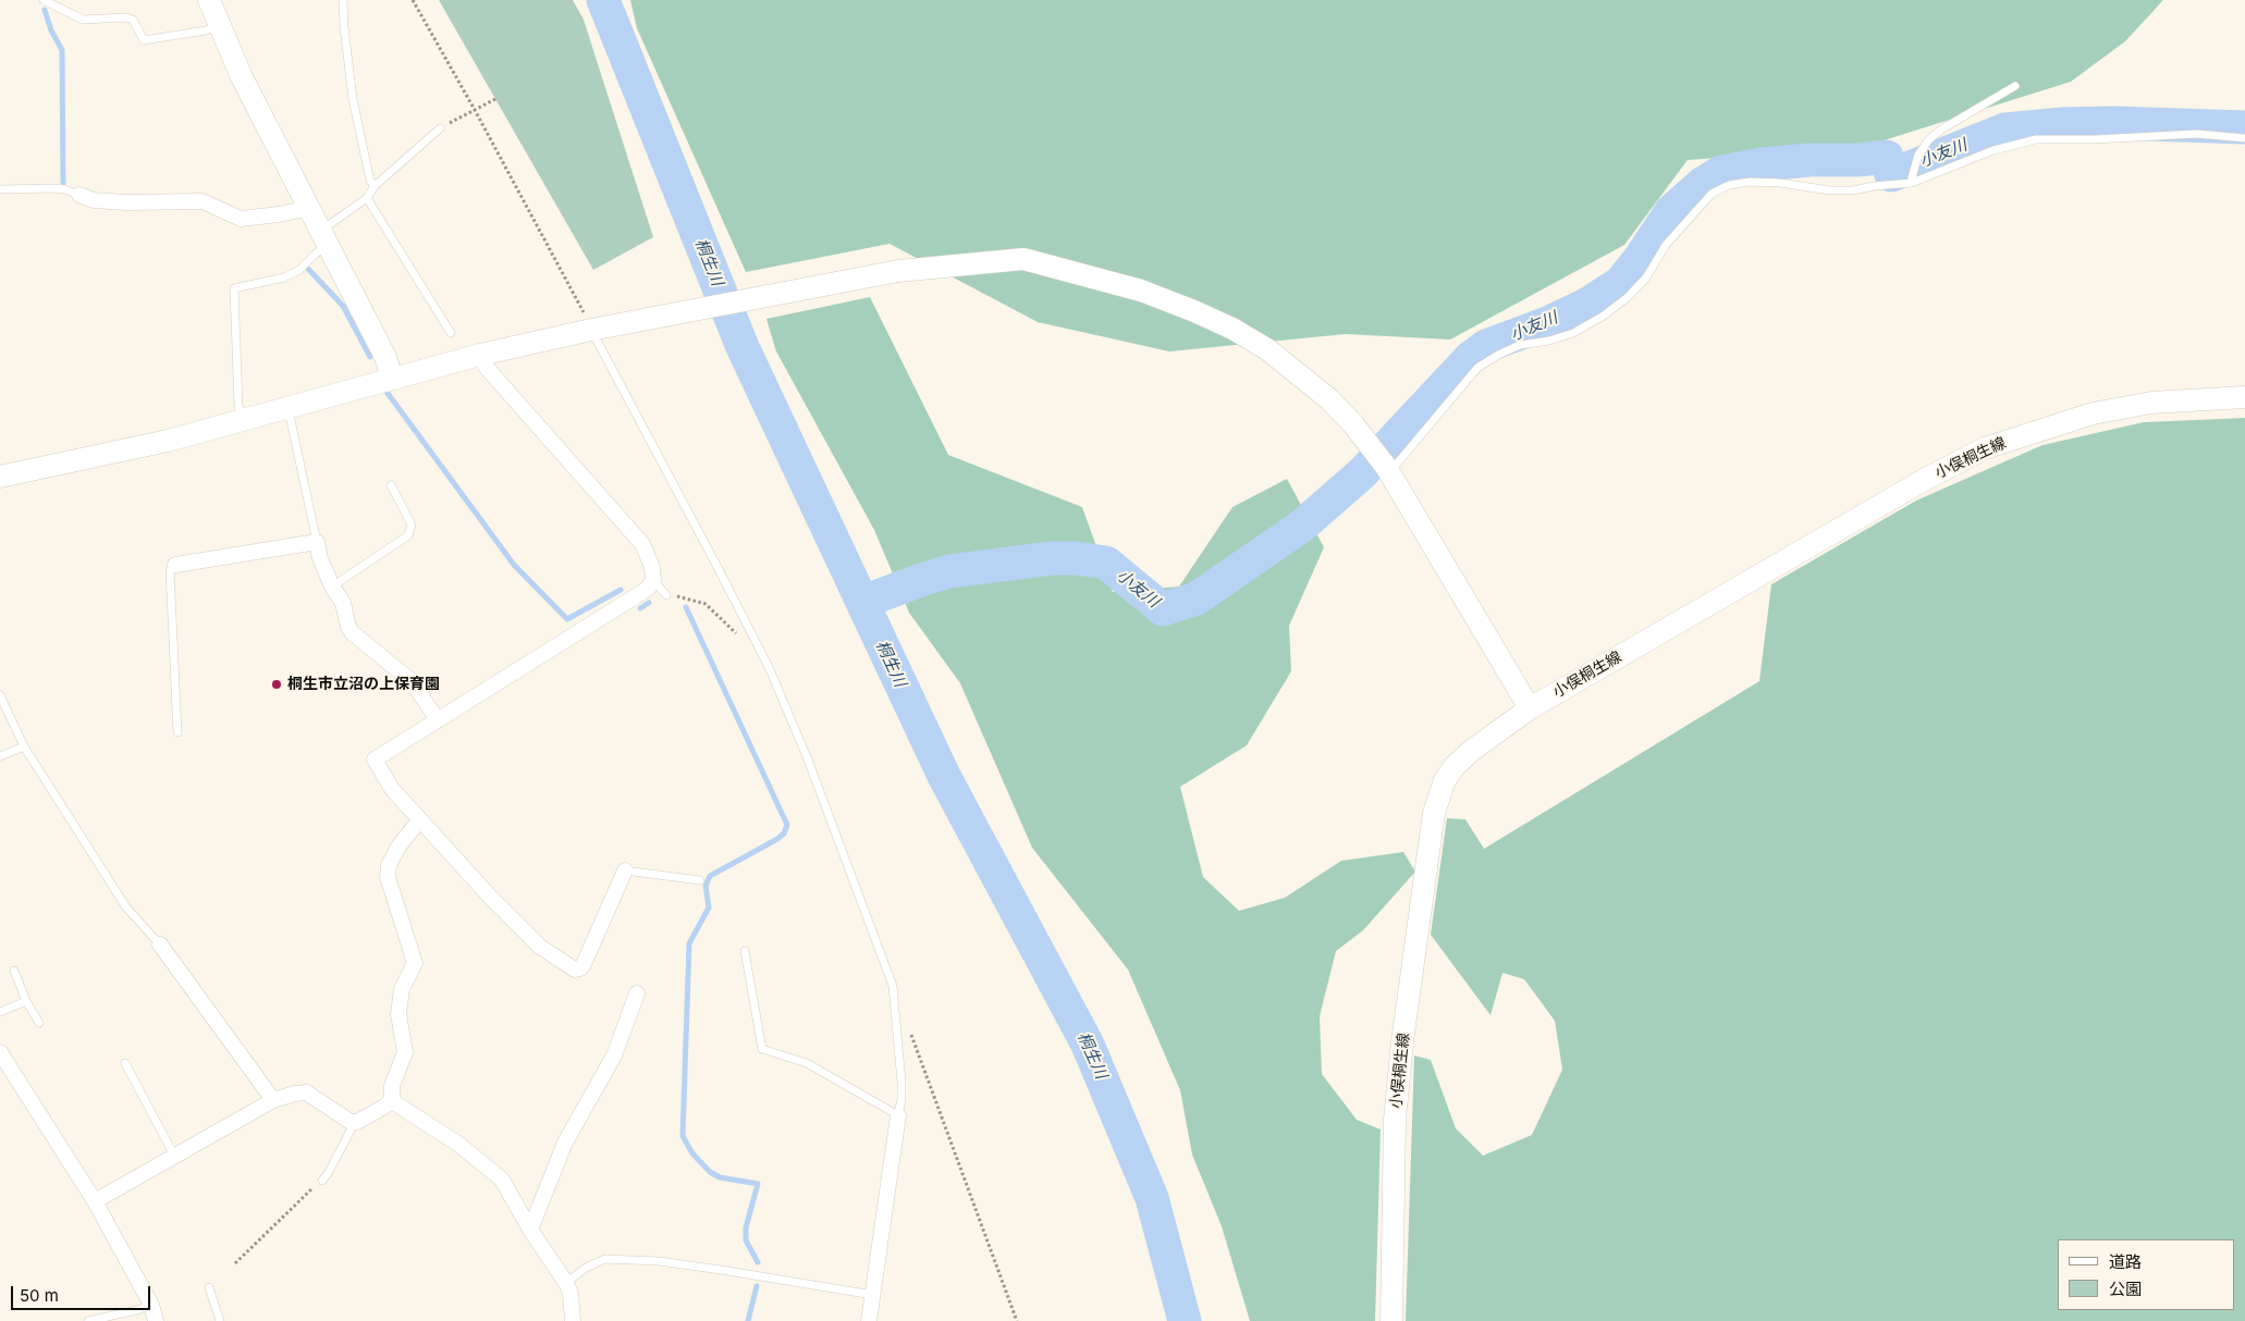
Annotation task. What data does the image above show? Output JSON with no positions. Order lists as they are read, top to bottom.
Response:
{
  "streets": {
    "street": ["小俣桐生線"]
  },
  "water": ["小友川", "桐生川"],
  "places": ["桐生市立沼の上保育園"],
  "legend": ["道路", "公園"],
  "scale_bar": "50 m"
}
